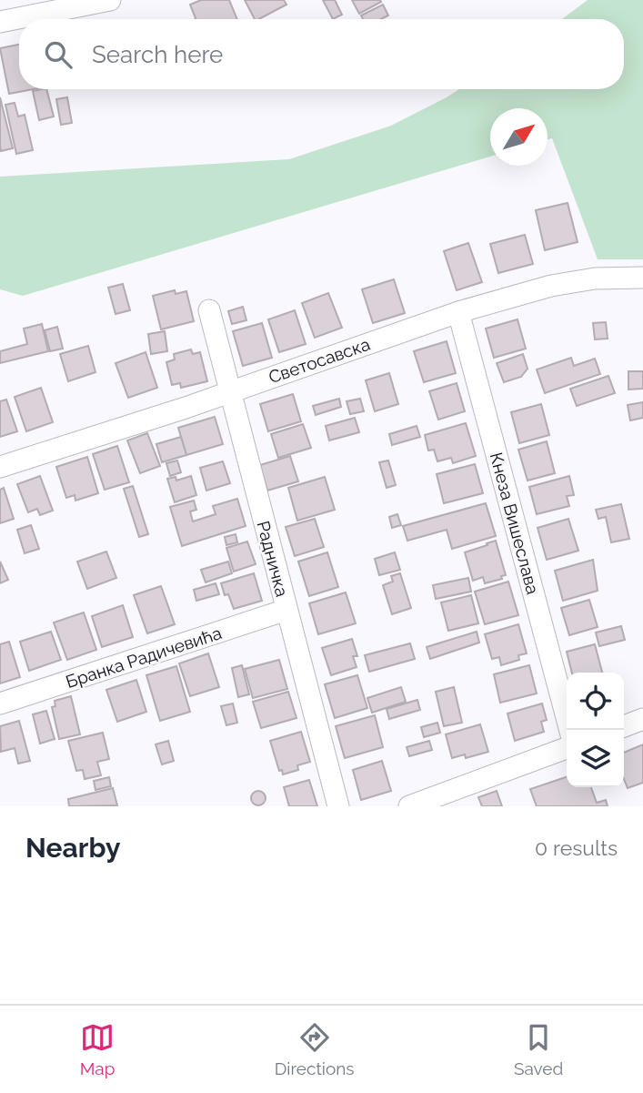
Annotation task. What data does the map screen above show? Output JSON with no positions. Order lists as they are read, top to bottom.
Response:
{
  "streets": {
    "street": [
      "Светосавска",
      "Кнеза Вишеслава",
      "Радничка",
      "Бранка Радичевића"
    ]
  },
  "crossings": [
    ["Светосавска", "Кнеза Вишеслава"],
    ["Светосавска", "Радничка"],
    ["Радничка", "Бранка Радичевића"]
  ],
  "north": "top right",
  "page": {
    "search": "Search here",
    "heading": ["Nearby", "0 results"],
    "nav": ["Map", "Directions", "Saved"]
  }
}
